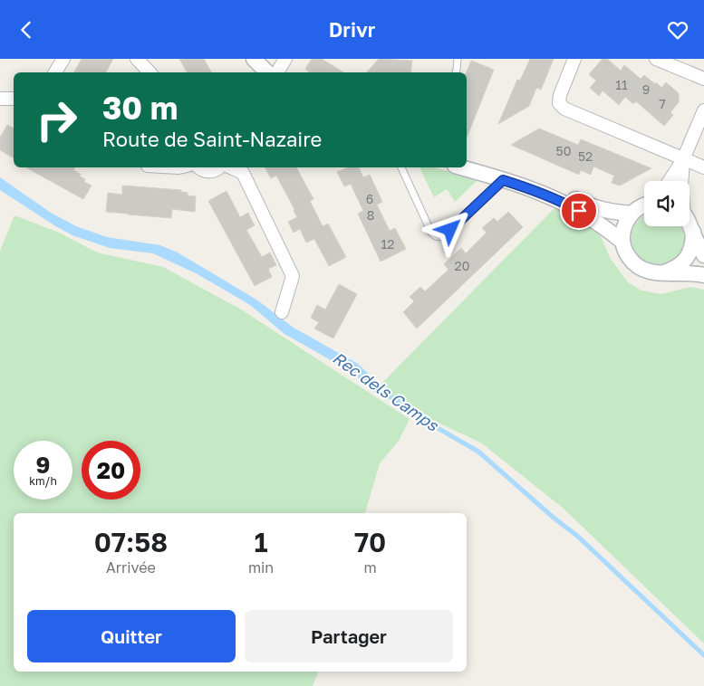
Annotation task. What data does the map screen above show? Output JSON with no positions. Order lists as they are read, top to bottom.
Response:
{
  "water": ["Rec dels Camps"],
  "house_numbers": [
    "11",
    "9",
    "7",
    "50",
    "52",
    "6",
    "8",
    "12",
    "20"
  ],
  "page": {
    "header": "Drivr",
    "turn": ["30 m", "Route de Saint-Nazaire"],
    "speed": "9 km/h",
    "limit": "20",
    "eta": [
      "07:58",
      "Arrivée",
      "1",
      "min",
      "70",
      "m"
    ],
    "buttons": ["Quitter", "Partager"]
  }
}
